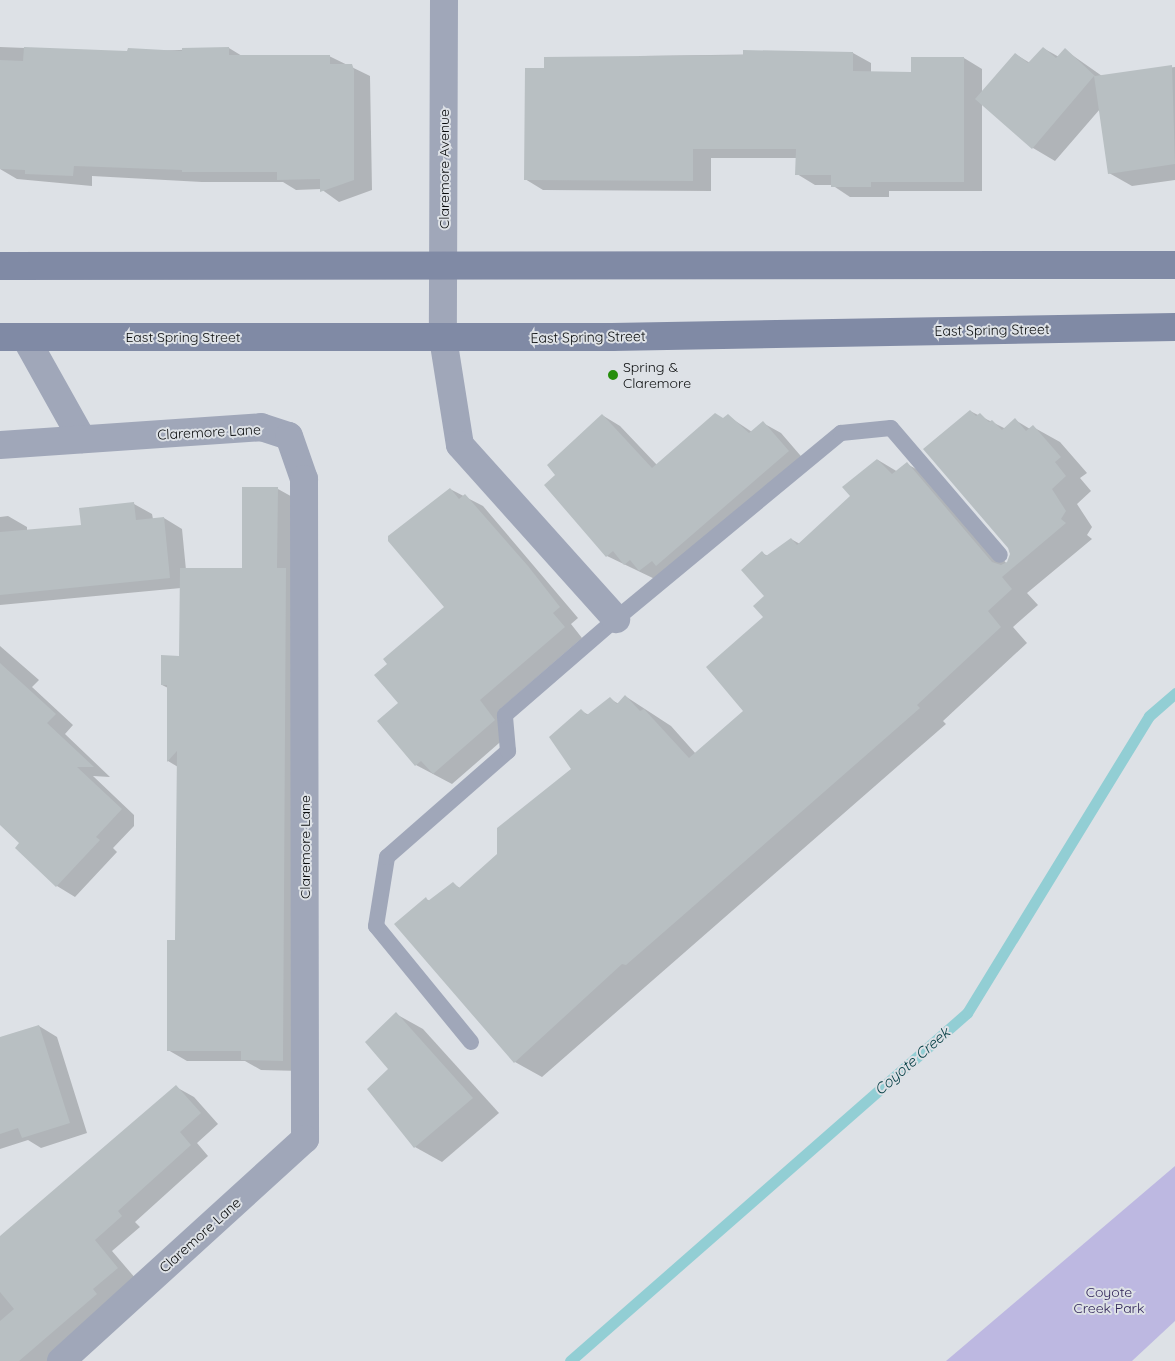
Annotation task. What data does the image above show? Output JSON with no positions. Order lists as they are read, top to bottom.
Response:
{
  "streets": {
    "main road": ["East Spring Street"],
    "street": ["Claremore Avenue", "Claremore Lane"]
  },
  "crossings": [
    ["Claremore Avenue", "East Spring Street"]
  ],
  "water": ["Coyote Creek"],
  "parks": ["Coyote Creek Park"],
  "places": ["Spring & Claremore"]
}
